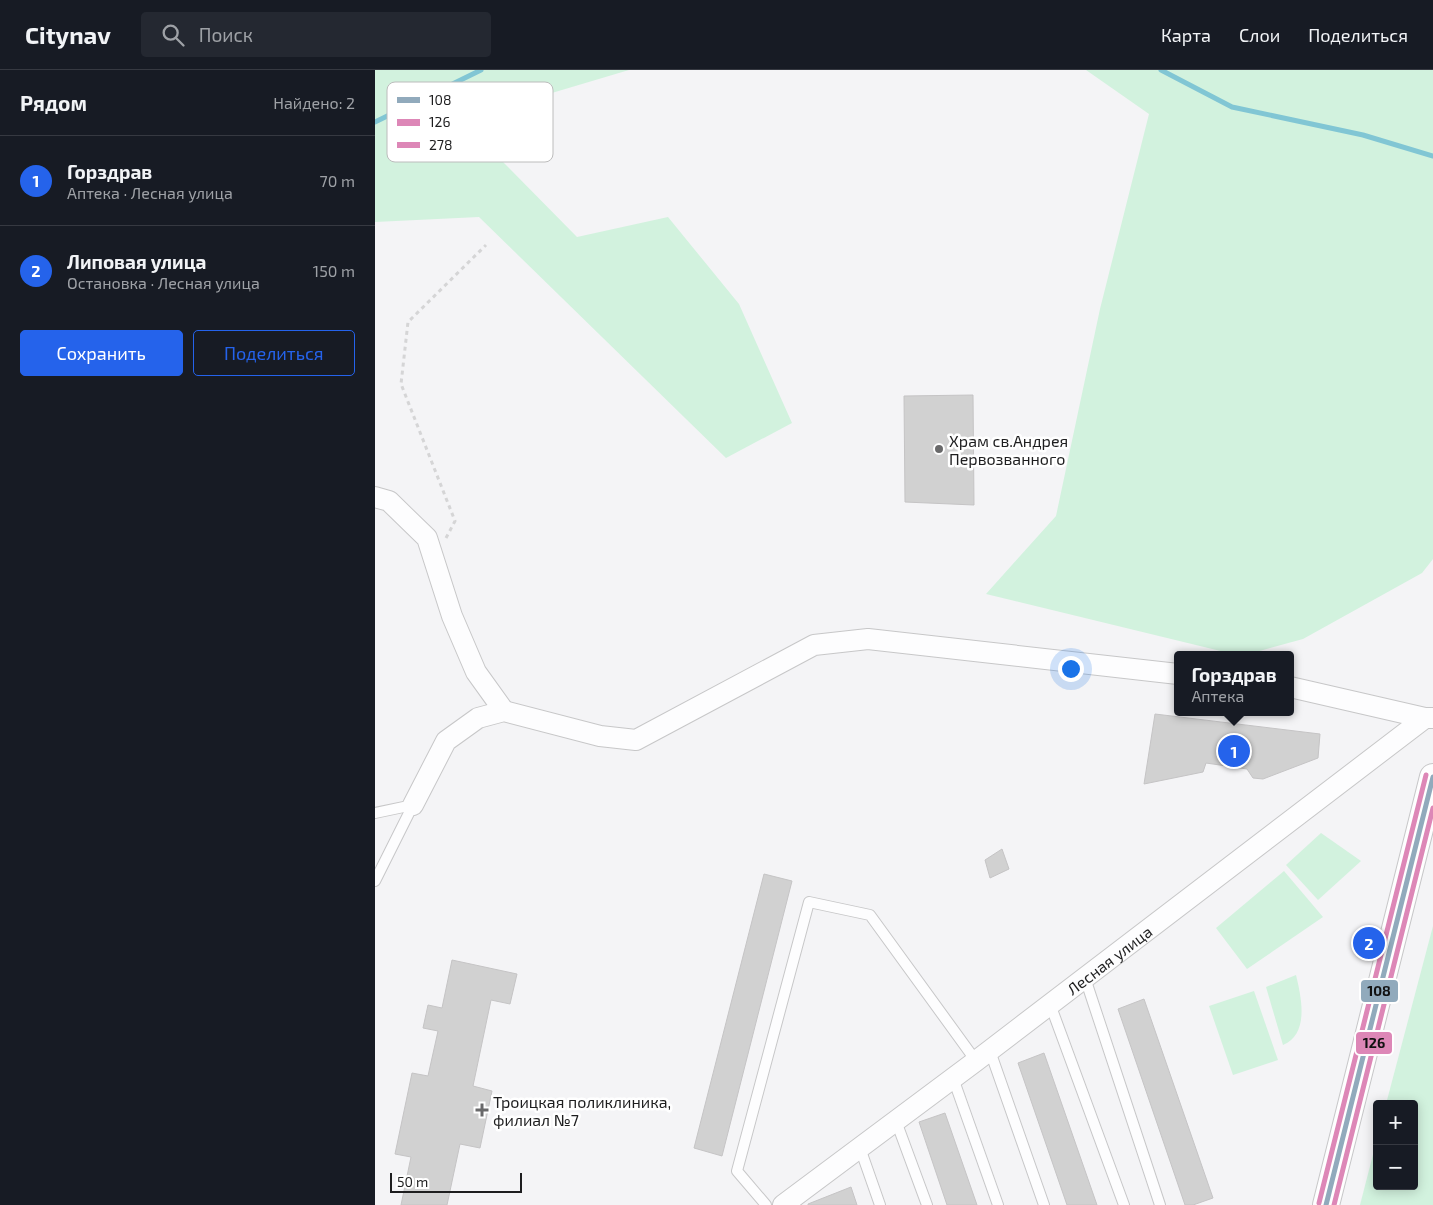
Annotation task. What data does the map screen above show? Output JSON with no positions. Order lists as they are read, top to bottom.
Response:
{
  "streets": {
    "street": ["Лесная улица"]
  },
  "places": {
    "other": ["Храм св.Андрея Первозванного"],
    "health": ["Троицкая поликлиника, филиал №7"]
  },
  "lines": ["transit line 278", "transit line 108", "transit line 126"],
  "legend": ["108", "126", "278"],
  "scale_bar": "50 m",
  "page": {
    "header": "Citynav",
    "search": "Поиск",
    "nav": ["Карта", "Слои", "Поделиться"],
    "heading": ["Рядом", "Найдено: 2"],
    "list": [
      {
        "mark": "1",
        "name": "Горздрав",
        "note": "Аптека · Лесная улица",
        "value": "70 m"
      },
      {
        "mark": "2",
        "name": "Липовая улица",
        "note": "Остановка · Лесная улица",
        "value": "150 m"
      }
    ],
    "buttons": ["Сохранить", "Поделиться"],
    "popup": ["Горздрав", "Аптека"],
    "pins": ["1", "2"],
    "map_buttons": ["+", "−"],
    "scale": "50 m"
  }
}
